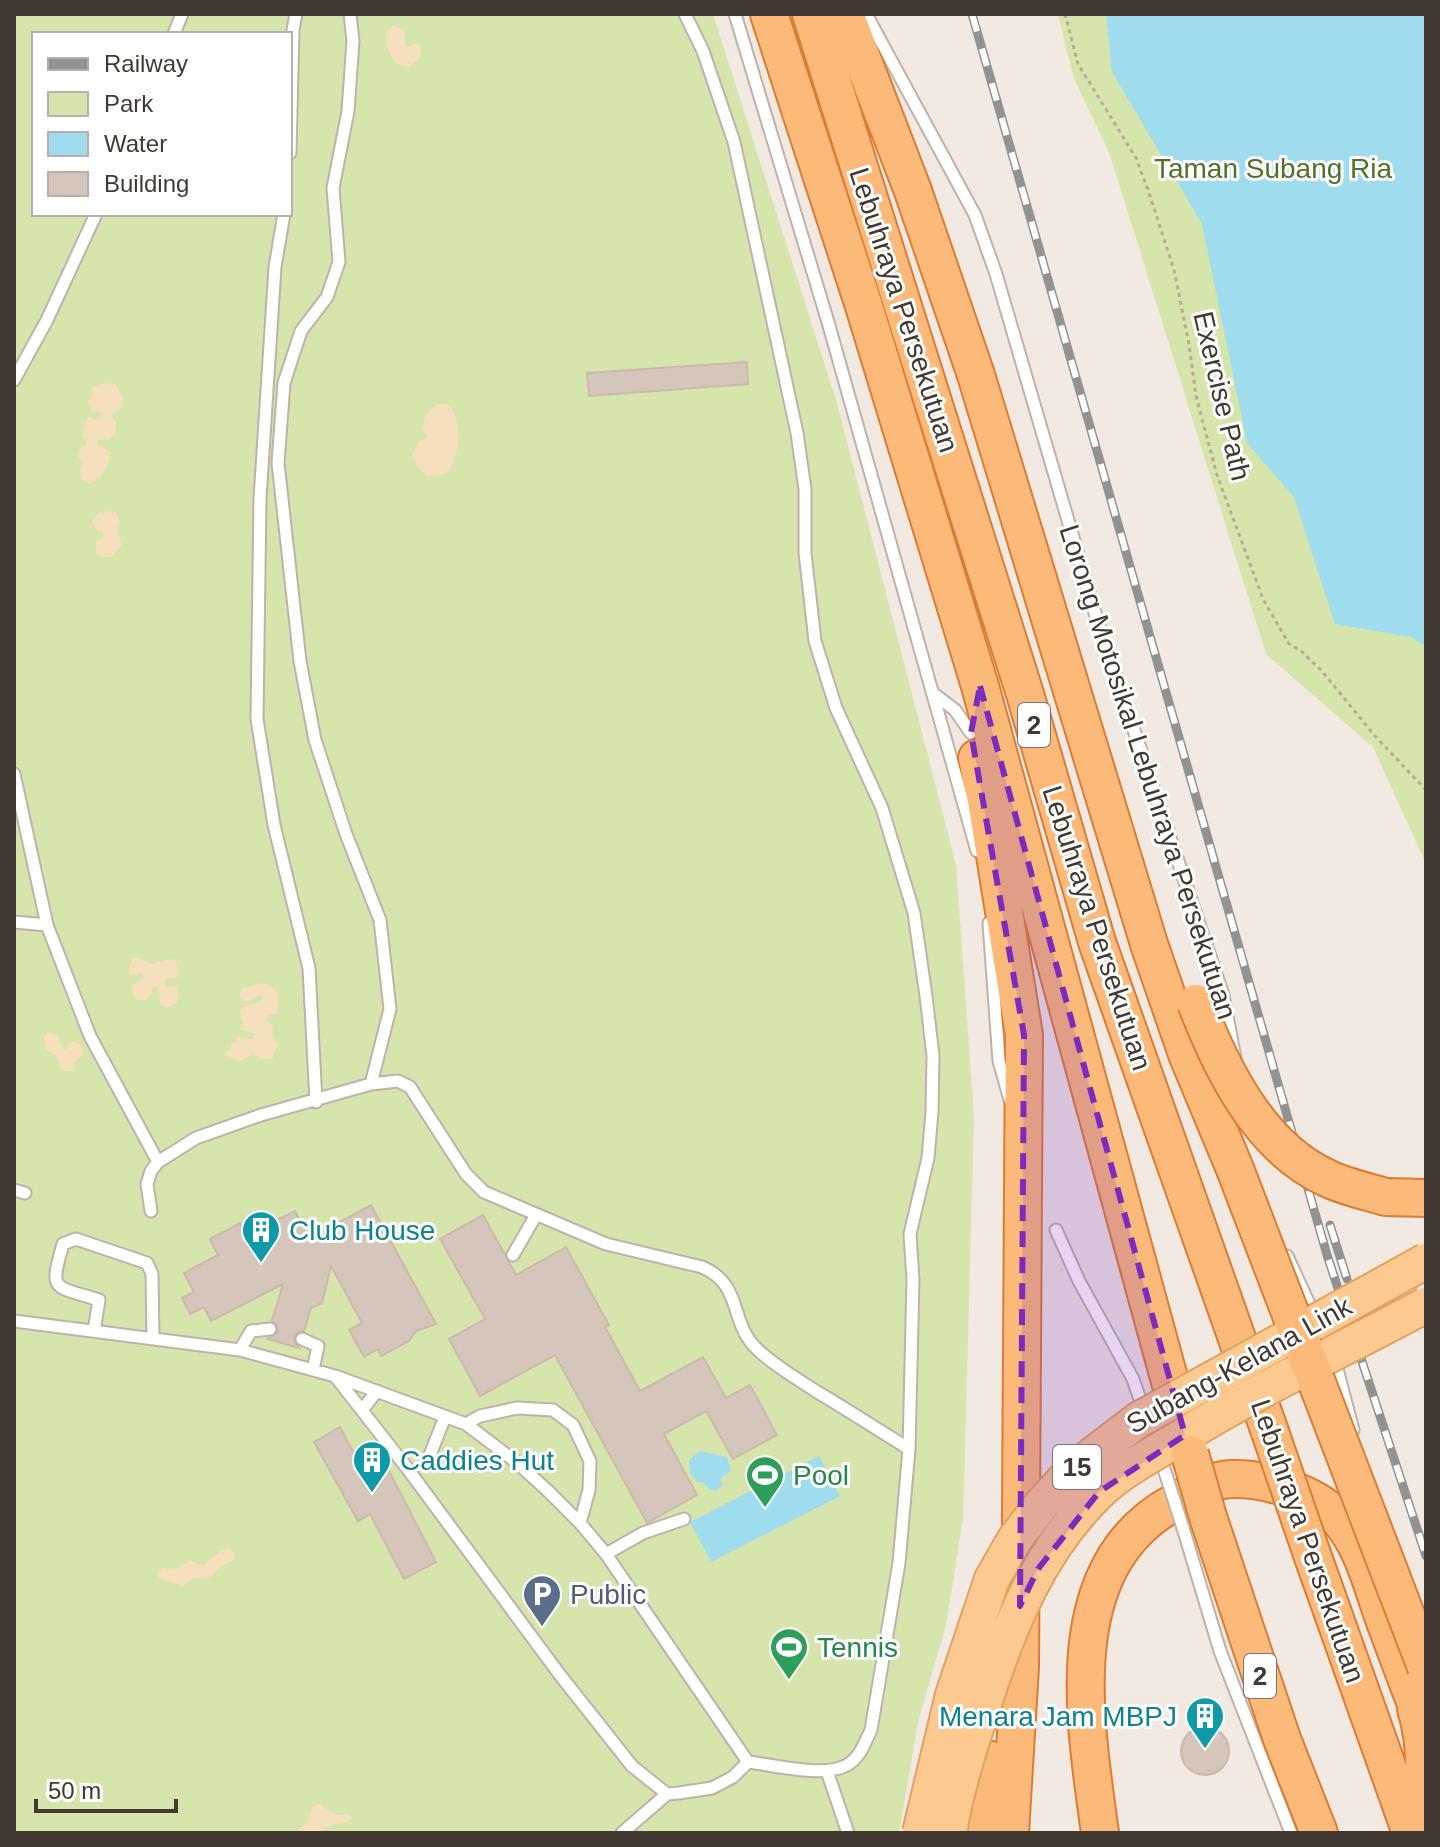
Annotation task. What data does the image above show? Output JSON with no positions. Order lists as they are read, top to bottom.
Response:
{
  "streets": {
    "highway": ["Lebuhraya Persekutuan", "2"],
    "main road": ["Subang-Kelana Link", "15"],
    "lane": ["Lorong Motosikal Lebuhraya Persekutuan"],
    "path": ["Exercise Path"]
  },
  "parks": ["Taman Subang Ria"],
  "places": {
    "building": ["Club House", "Caddies Hut", "Menara Jam MBPJ"],
    "sports": ["Pool", "Tennis"],
    "parking": ["Public"]
  },
  "legend": [
    "Railway",
    "Park",
    "Water",
    "Building"
  ],
  "scale_bar": "50 m"
}
